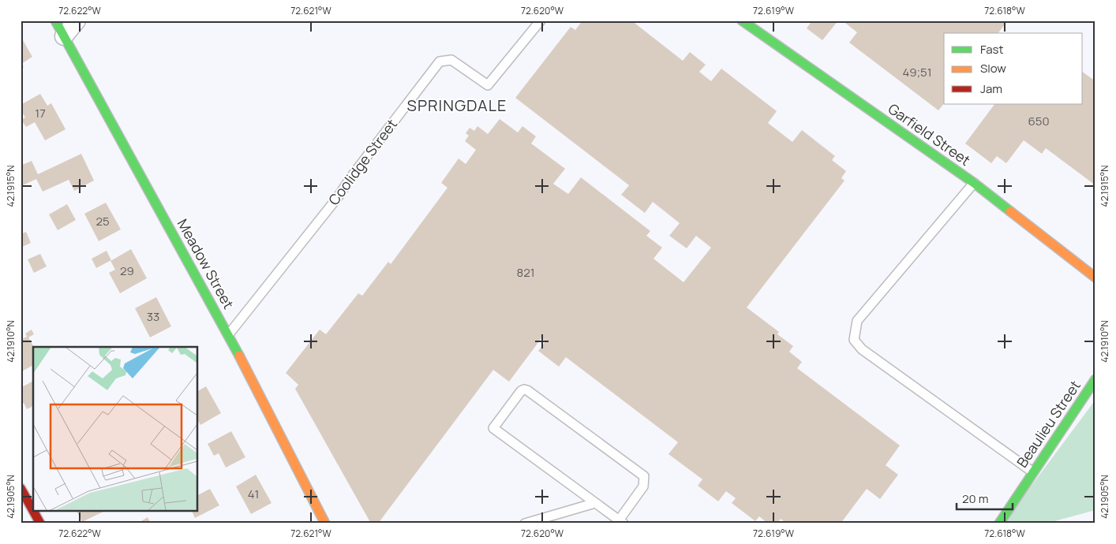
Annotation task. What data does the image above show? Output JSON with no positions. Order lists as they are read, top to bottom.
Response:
{
  "streets": {
    "street": ["Garfield Street", "Meadow Street", "Beaulieu Street"],
    "lane": ["Coolidge Street"]
  },
  "crossings": [
    ["Coolidge Street", "Meadow Street"]
  ],
  "districts": ["SPRINGDALE"],
  "house_numbers": [
    "49;51",
    "17",
    "650",
    "25",
    "29",
    "821",
    "33",
    "41"
  ],
  "legend": ["Fast", "Slow", "Jam"],
  "scale_bar": "20 m",
  "coordinates": [
    "72.622°W",
    "72.621°W",
    "72.620°W",
    "72.619°W",
    "72.618°W",
    "42.1915°N",
    "42.1910°N",
    "42.1905°N"
  ]
}
